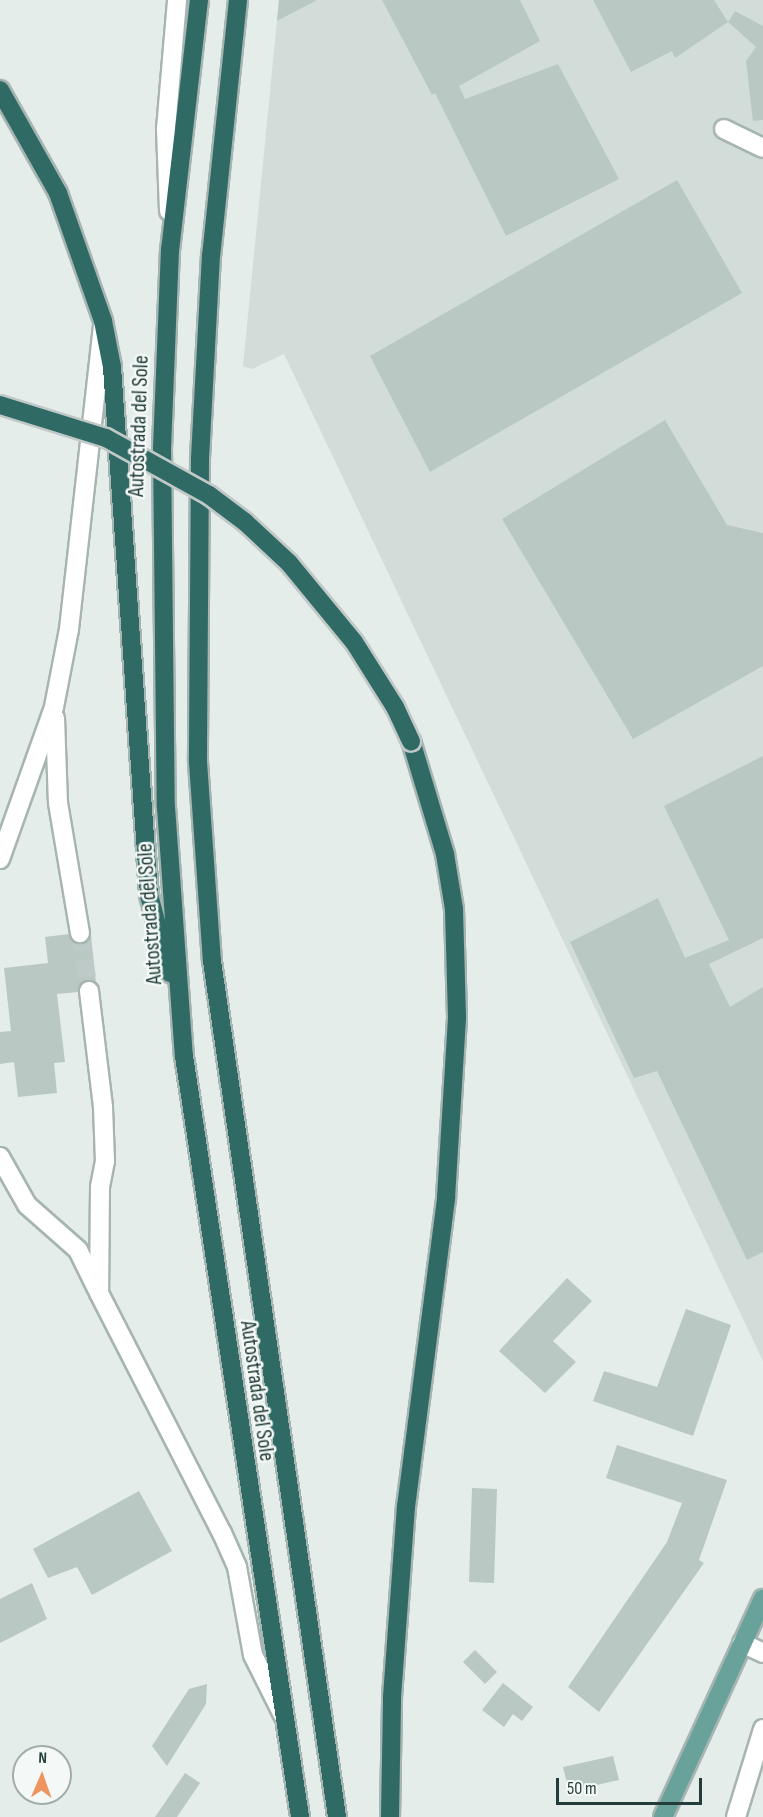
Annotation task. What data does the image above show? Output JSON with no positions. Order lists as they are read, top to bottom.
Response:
{
  "streets": {
    "highway": ["Autostrada del Sole"]
  },
  "scale_bar": "50 m",
  "north": "top"
}
